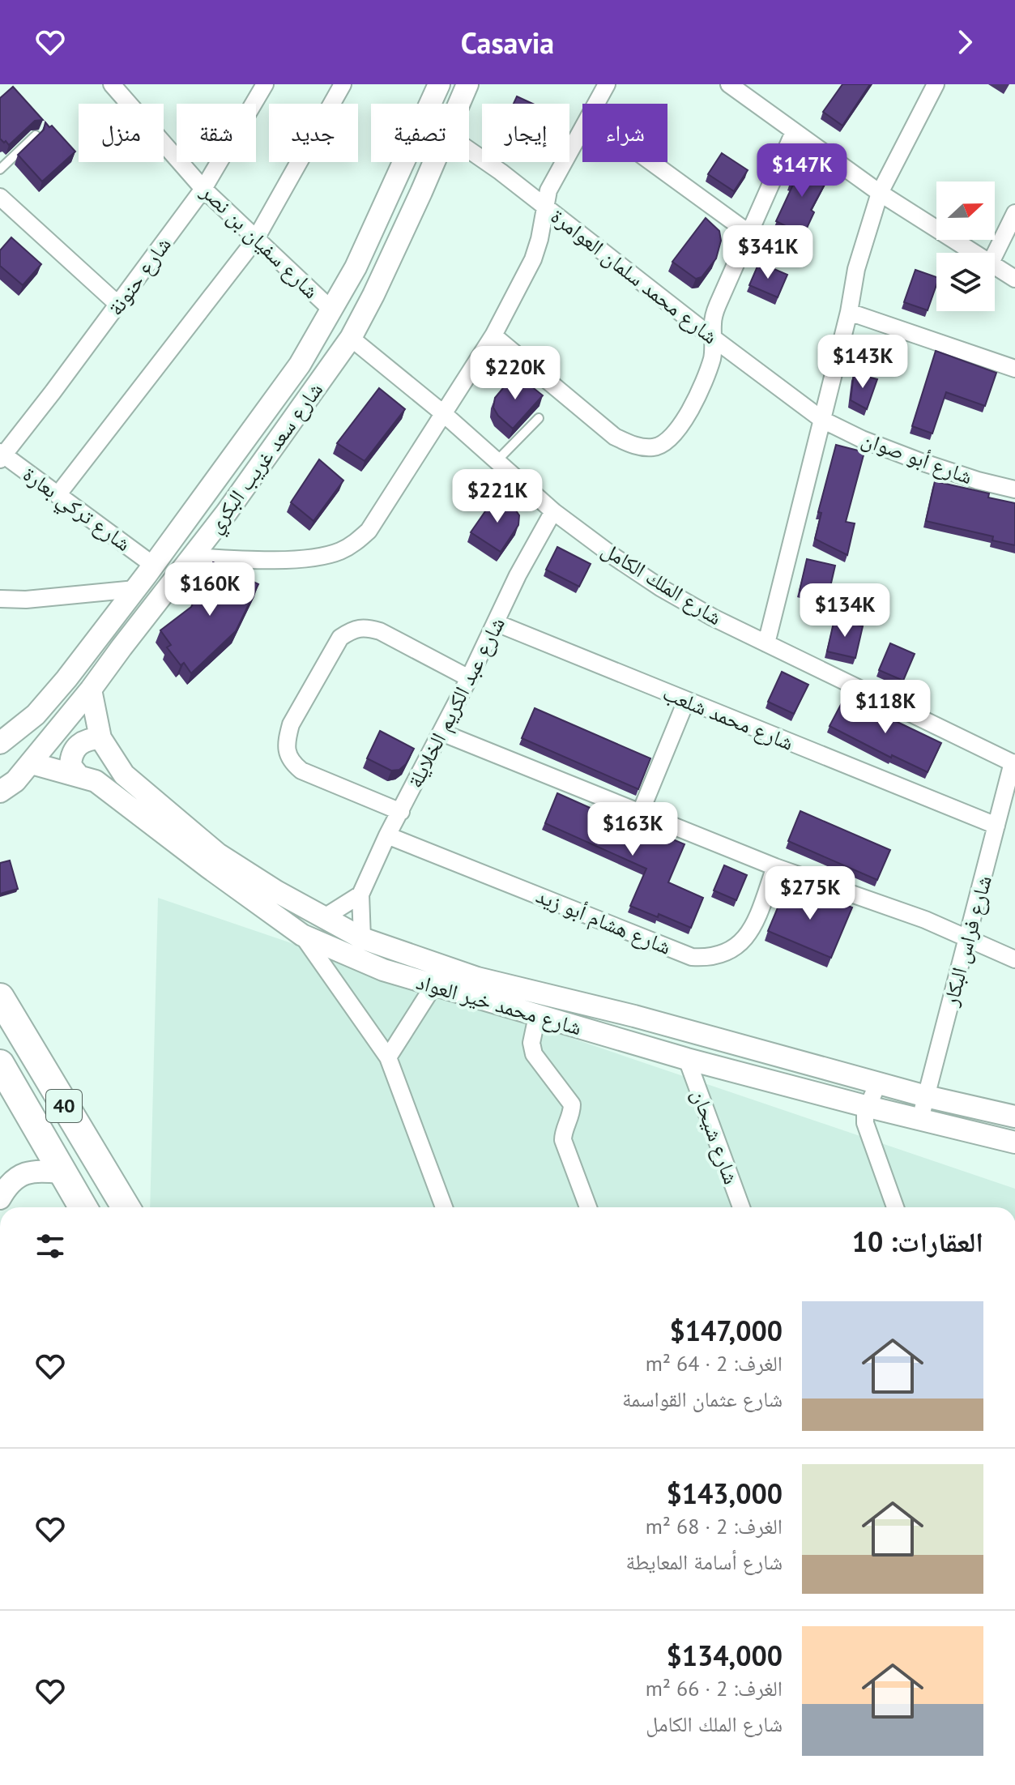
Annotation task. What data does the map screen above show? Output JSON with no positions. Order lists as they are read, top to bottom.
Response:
{
  "streets": {
    "highway": ["40"],
    "street": [
      "شارع سفيان بن نصر",
      "شارع حنونة",
      "شارع محمد سلمان العوامرة",
      "شارع سعد غريب البكري",
      "شارع أبو صوان",
      "شارع تركي بعارة",
      "شارع الملك الكامل",
      "شارع عبد الكريم الخلايلة",
      "شارع محمد شلعب",
      "شارع هشام أبو زيد",
      "شارع فراس البكار",
      "شارع محمد خير العواد",
      "شارع شيحان"
    ]
  },
  "crossings": [
    ["شارع سفيان بن نصر", "شارع حنونة"],
    ["شارع سفيان بن نصر", "شارع سعد غريب البكري"],
    ["شارع حنونة", "شارع تركي بعارة"],
    ["شارع محمد سلمان العوامرة", "شارع أبو صوان"],
    ["شارع سعد غريب البكري", "شارع تركي بعارة"],
    ["شارع سعد غريب البكري", "شارع الملك الكامل"],
    ["شارع سعد غريب البكري", "شارع محمد خير العواد"],
    ["شارع الملك الكامل", "شارع عبد الكريم الخلايلة"],
    ["شارع الملك الكامل", "شارع فراس البكار"],
    ["شارع عبد الكريم الخلايلة", "شارع محمد شلعب"],
    ["شارع عبد الكريم الخلايلة", "شارع هشام أبو زيد"],
    ["شارع عبد الكريم الخلايلة", "شارع محمد خير العواد"],
    ["شارع محمد شلعب", "شارع فراس البكار"],
    ["شارع فراس البكار", "شارع محمد خير العواد"],
    ["شارع محمد خير العواد", "شارع شيحان"]
  ],
  "north": "right",
  "page": {
    "header": "Casavia",
    "chip": [
      "شراء",
      "إيجار",
      "تصفية",
      "جديد",
      "شقة",
      "منزل"
    ],
    "price": [
      "$147K",
      "$341K",
      "$143K",
      "$220K",
      "$221K",
      "$160K",
      "$134K",
      "$118K",
      "$163K",
      "$275K"
    ],
    "heading": "العقارات: 10",
    "list": [
      {
        "name": "$147,000",
        "note": "الغرف: 2 · 64 m² · شارع عثمان القواسمة"
      },
      {
        "name": "$143,000",
        "note": "الغرف: 2 · 68 m² · شارع أسامة المعايطة"
      },
      {
        "name": "$134,000",
        "note": "الغرف: 2 · 66 m² · شارع الملك الكامل"
      }
    ]
  }
}
